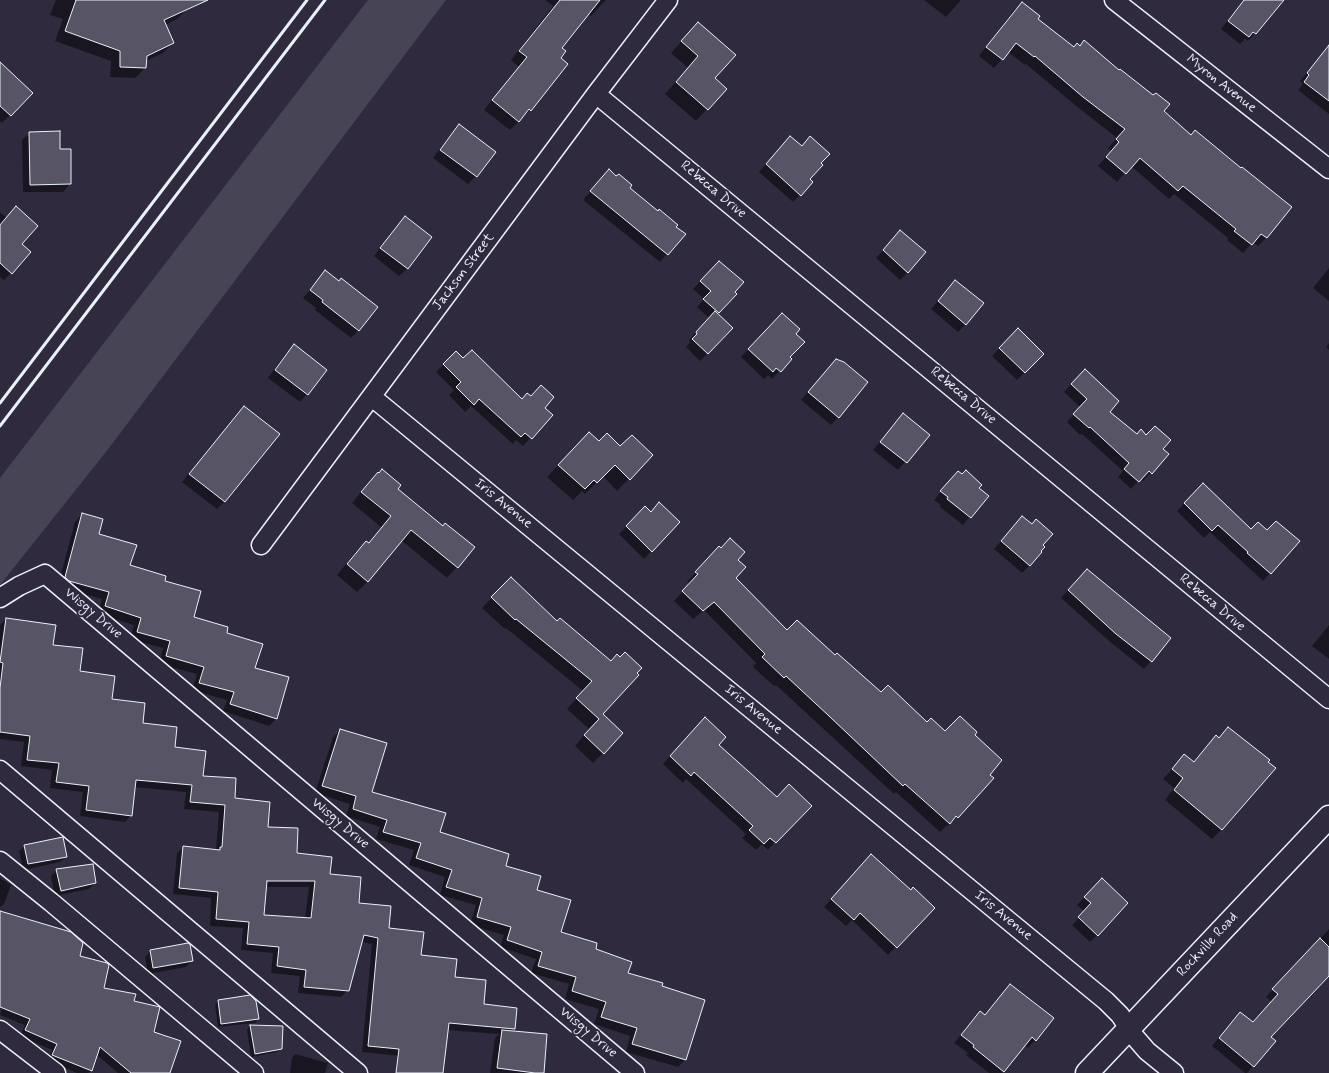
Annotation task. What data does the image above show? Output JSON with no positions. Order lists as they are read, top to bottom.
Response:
{
  "streets": {
    "main road": ["Rockville Road"],
    "street": [
      "Myron Avenue",
      "Rebecca Drive",
      "Jackson Street",
      "Iris Avenue",
      "Wisgy Drive"
    ]
  },
  "crossings": [
    ["Rebecca Drive", "Jackson Street"],
    ["Jackson Street", "Iris Avenue"],
    ["Iris Avenue", "Rockville Road"]
  ]
}
